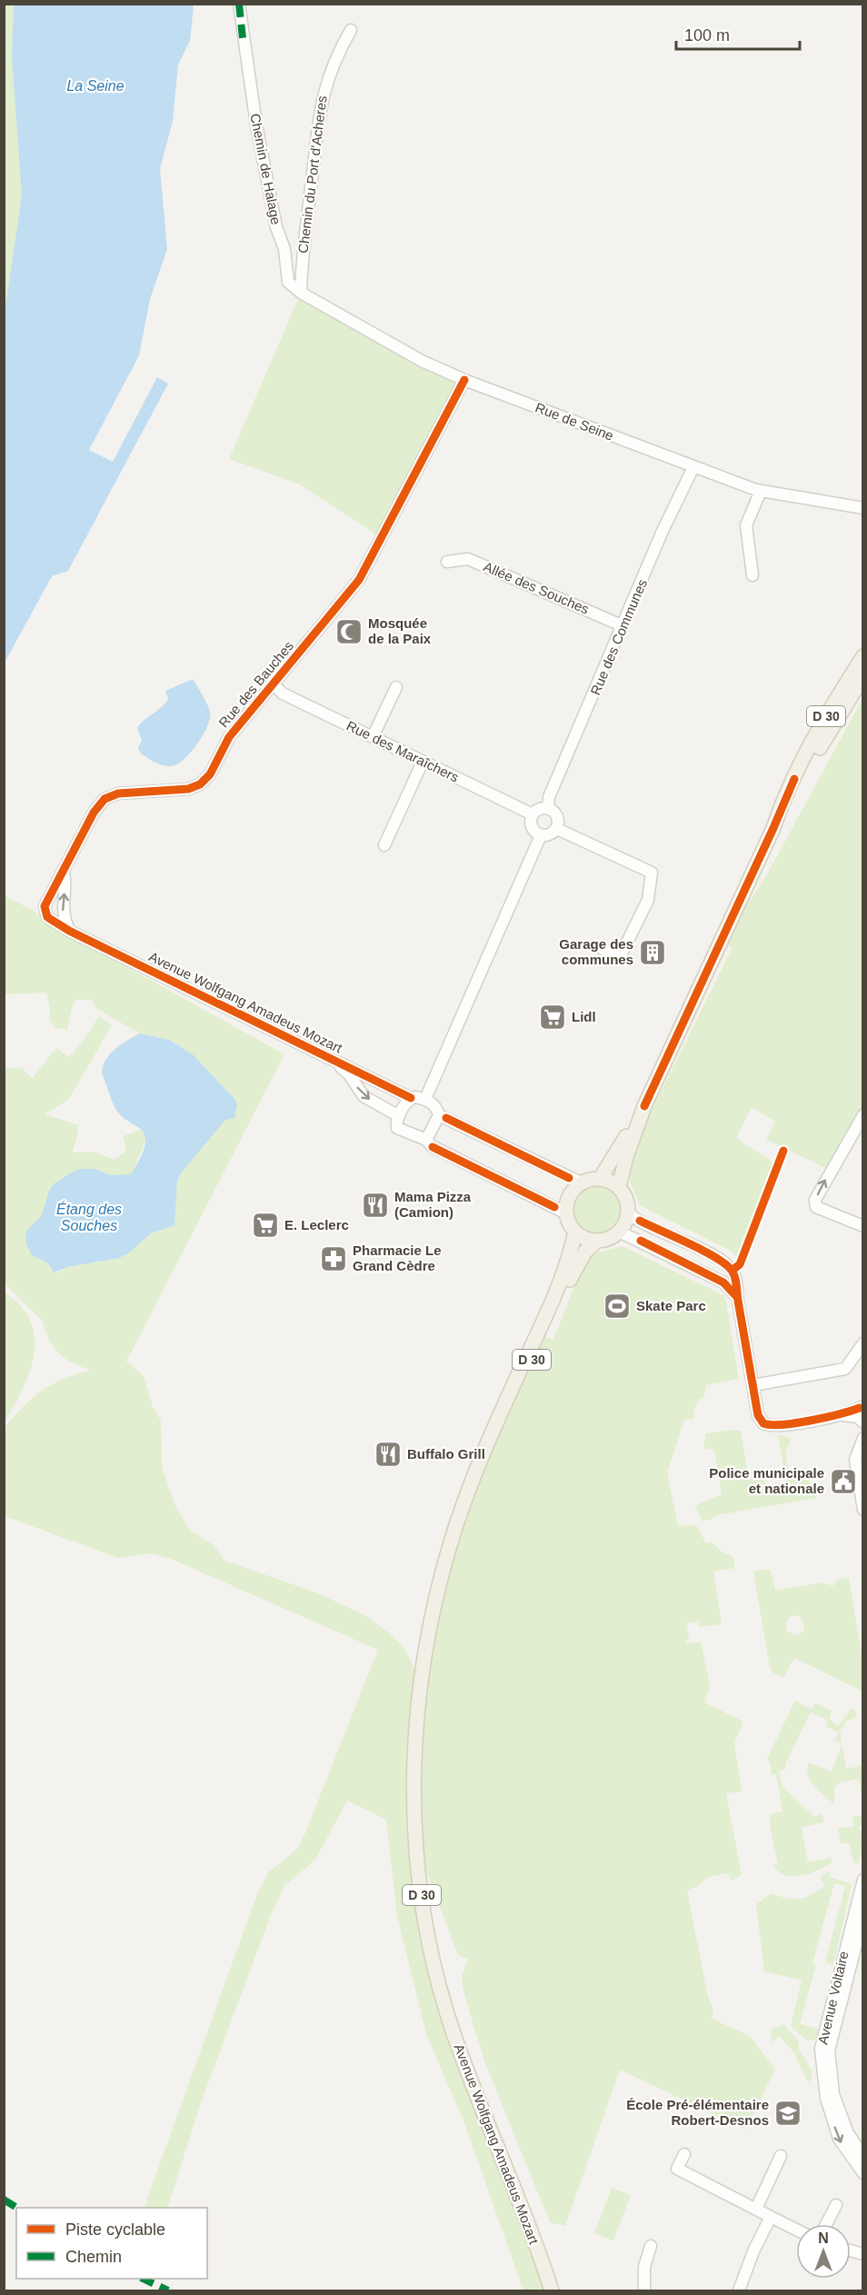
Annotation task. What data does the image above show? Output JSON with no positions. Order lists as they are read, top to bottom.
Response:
{
  "streets": {
    "main road": ["D 30", "Avenue Wolfgang Amadeus Mozart"],
    "street": [
      "Chemin de Halage",
      "Chemin du Port d'Acheres",
      "Rue de Seine",
      "Allée des Souches",
      "Rue des Communes",
      "Rue des Bauches",
      "Rue des Maraîchers",
      "Avenue Voltaire"
    ]
  },
  "crossings": [
    ["Chemin de Halage", "Chemin du Port d'Acheres"],
    ["Chemin de Halage", "Rue de Seine"],
    ["Chemin du Port d'Acheres", "Rue de Seine"],
    ["Rue de Seine", "Rue des Communes"],
    ["Rue de Seine", "Rue des Bauches"],
    ["Allée des Souches", "Rue des Communes"],
    ["Rue des Communes", "Rue des Maraîchers"],
    ["Rue des Bauches", "Rue des Maraîchers"],
    ["Rue des Bauches", "Avenue Wolfgang Amadeus Mozart"],
    ["D 30", "Avenue Wolfgang Amadeus Mozart"]
  ],
  "water": ["La Seine", "Étang des Souches"],
  "places": {
    "mosque": ["Mosquée de la Paix"],
    "building": ["Garage des communes"],
    "supermarket": ["Lidl", "E. Leclerc"],
    "restaurant": ["Mama Pizza (Camion)", "Buffalo Grill"],
    "pharmacy": ["Pharmacie Le Grand Cèdre"],
    "sports": ["Skate Parc"],
    "public building": ["Police municipale et nationale"],
    "school or university": ["École Pré-élémentaire Robert-Desnos"]
  },
  "legend": ["Piste cyclable", "Chemin"],
  "scale_bar": "100 m",
  "north": "top"
}
